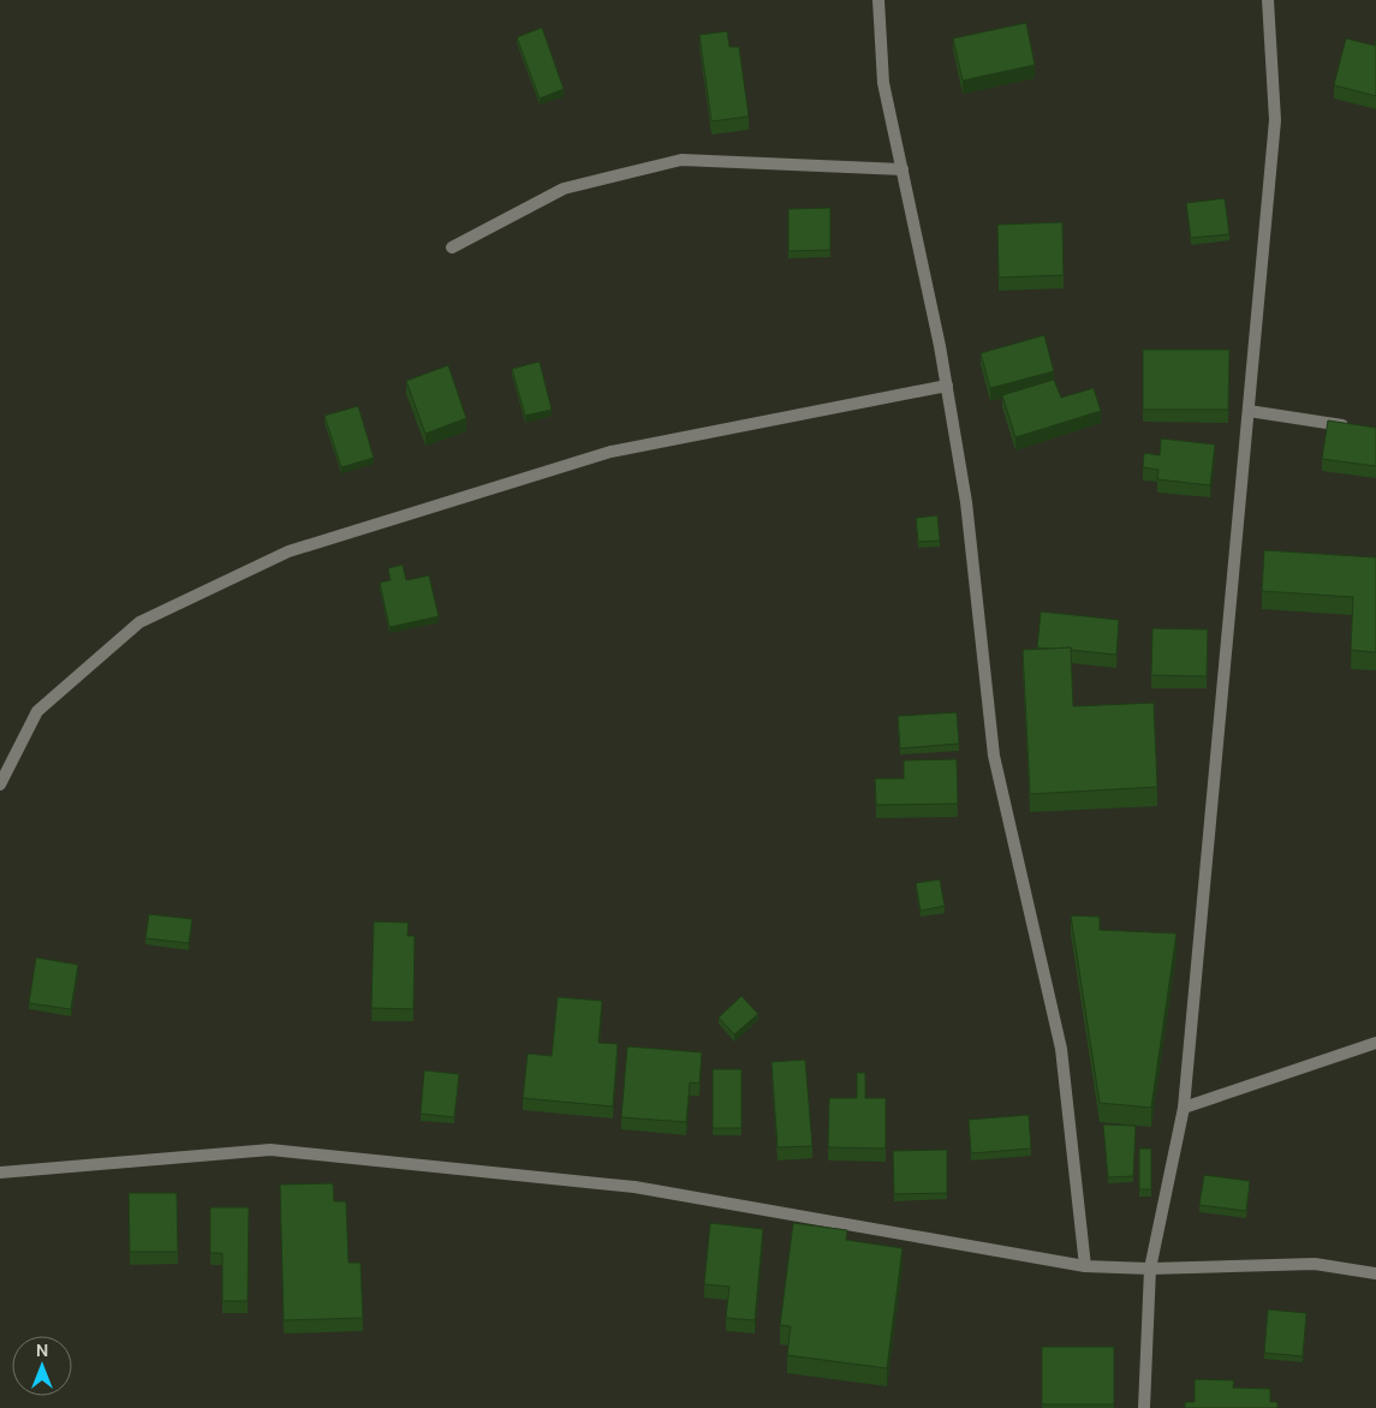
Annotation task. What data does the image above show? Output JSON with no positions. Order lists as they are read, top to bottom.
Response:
{
  "north": "top"
}
